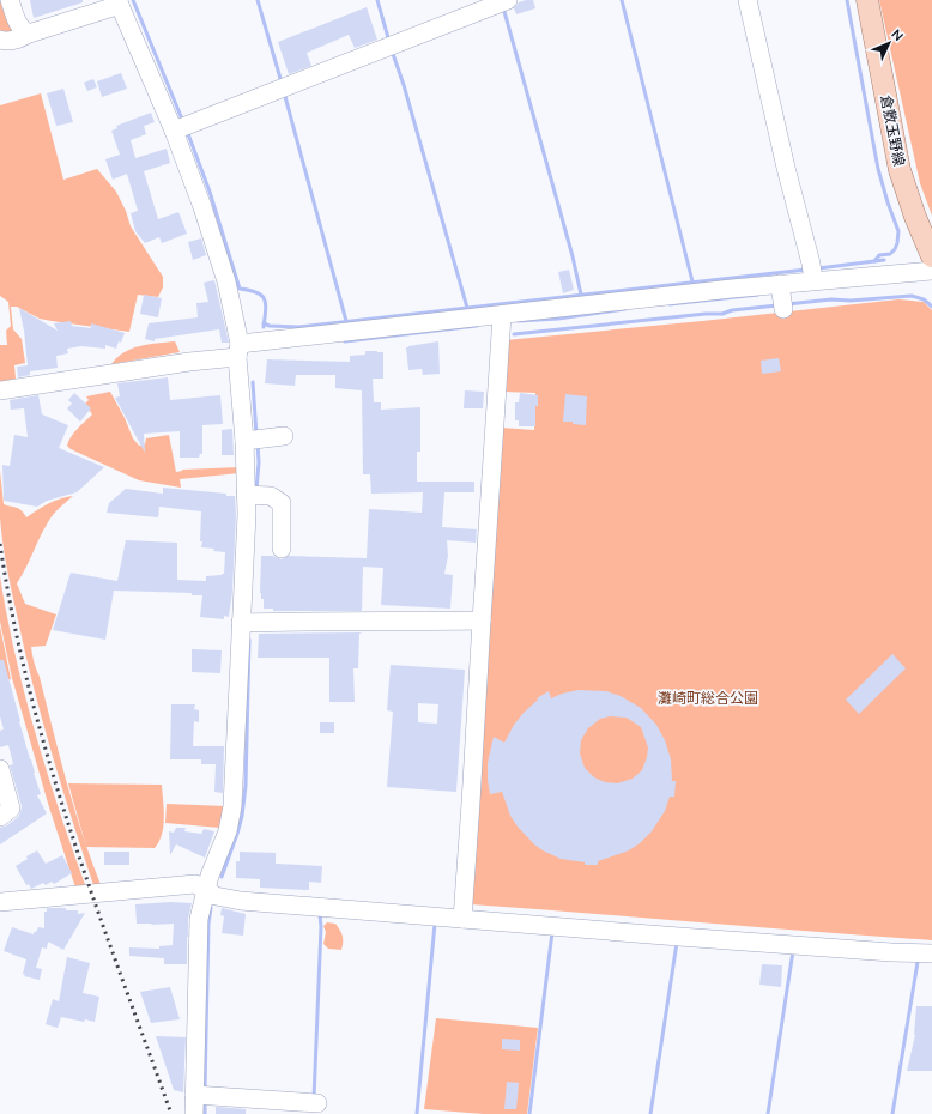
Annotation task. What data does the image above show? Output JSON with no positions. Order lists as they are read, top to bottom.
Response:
{
  "streets": {
    "main road": ["倉敷玉野線"]
  },
  "parks": ["灘崎町総合公園"],
  "north": "top right"
}
